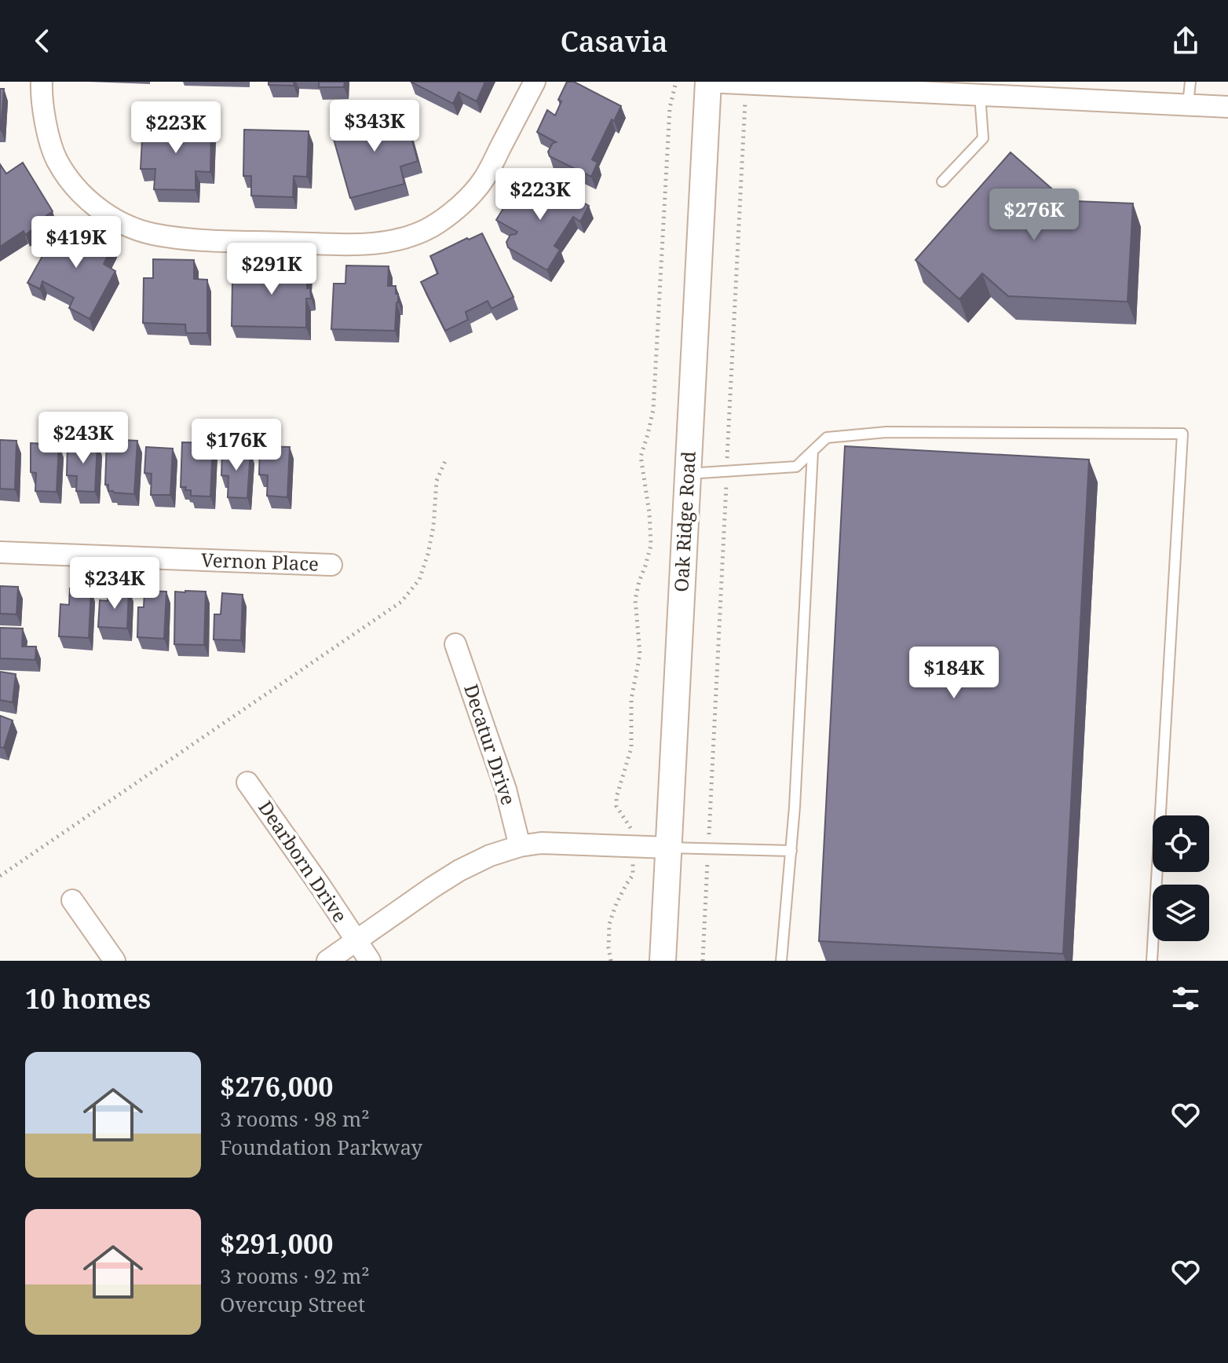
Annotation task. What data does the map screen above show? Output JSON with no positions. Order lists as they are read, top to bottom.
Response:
{
  "streets": {
    "street": [
      "Oak Ridge Road",
      "Vernon Place",
      "Decatur Drive",
      "Dearborn Drive"
    ]
  },
  "page": {
    "header": "Casavia",
    "price": [
      "$343K",
      "$223K",
      "$223K",
      "$276K",
      "$419K",
      "$291K",
      "$243K",
      "$176K",
      "$234K",
      "$184K"
    ],
    "heading": "10 homes",
    "list": [
      {
        "name": "$276,000",
        "note": "3 rooms · 98 m² · Foundation Parkway"
      },
      {
        "name": "$291,000",
        "note": "3 rooms · 92 m² · Overcup Street"
      }
    ]
  }
}
